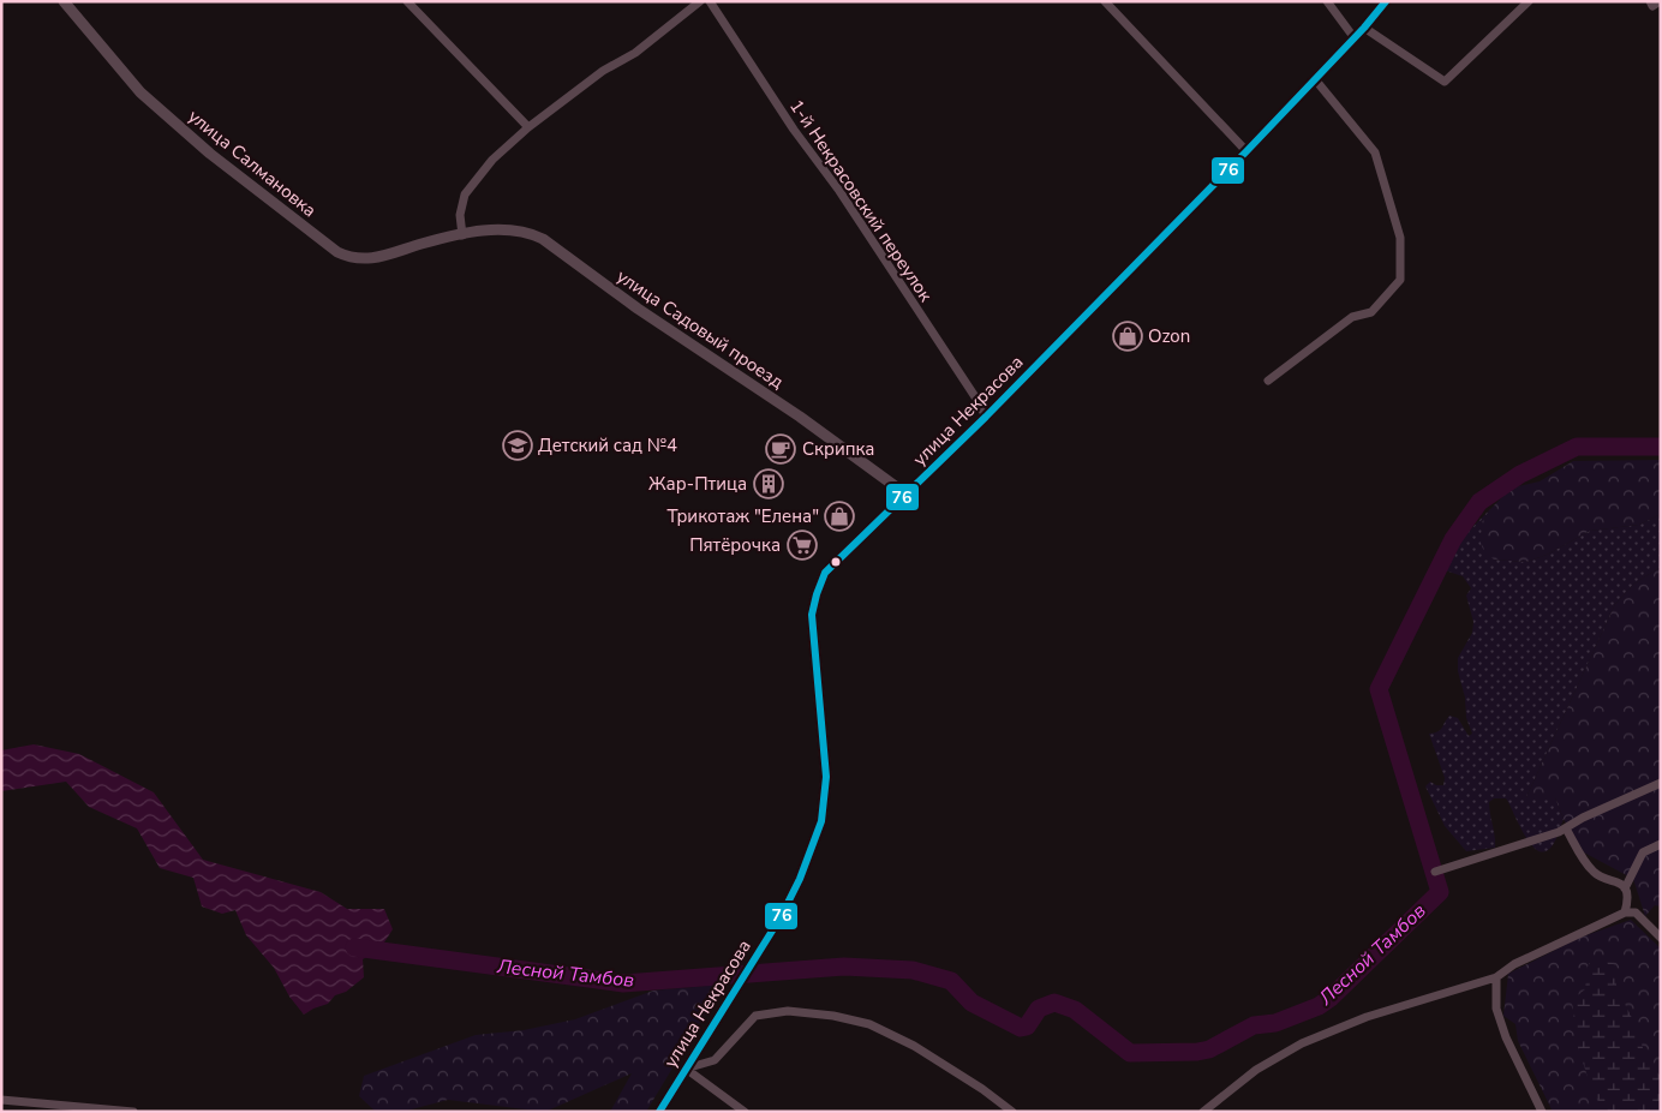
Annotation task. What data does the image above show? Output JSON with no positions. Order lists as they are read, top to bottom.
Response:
{
  "streets": {
    "street": [
      "улица Салмановка",
      "1-й Некрасовский переулок",
      "улица Садовый проезд",
      "улица Некрасова"
    ]
  },
  "crossings": [
    ["улица Салмановка", "улица Садовый проезд"],
    ["1-й Некрасовский переулок", "улица Некрасова"],
    ["улица Садовый проезд", "улица Некрасова"]
  ],
  "water": ["Лесной Тамбов"],
  "places": {
    "shop": ["Ozon", "Трикотаж \"Елена\""],
    "school or university": ["Детский сад №4"],
    "cafe": ["Скрипка"],
    "building": ["Жар-Птица"],
    "supermarket": ["Пятёрочка"]
  },
  "lines": ["transit line 76"]
}
